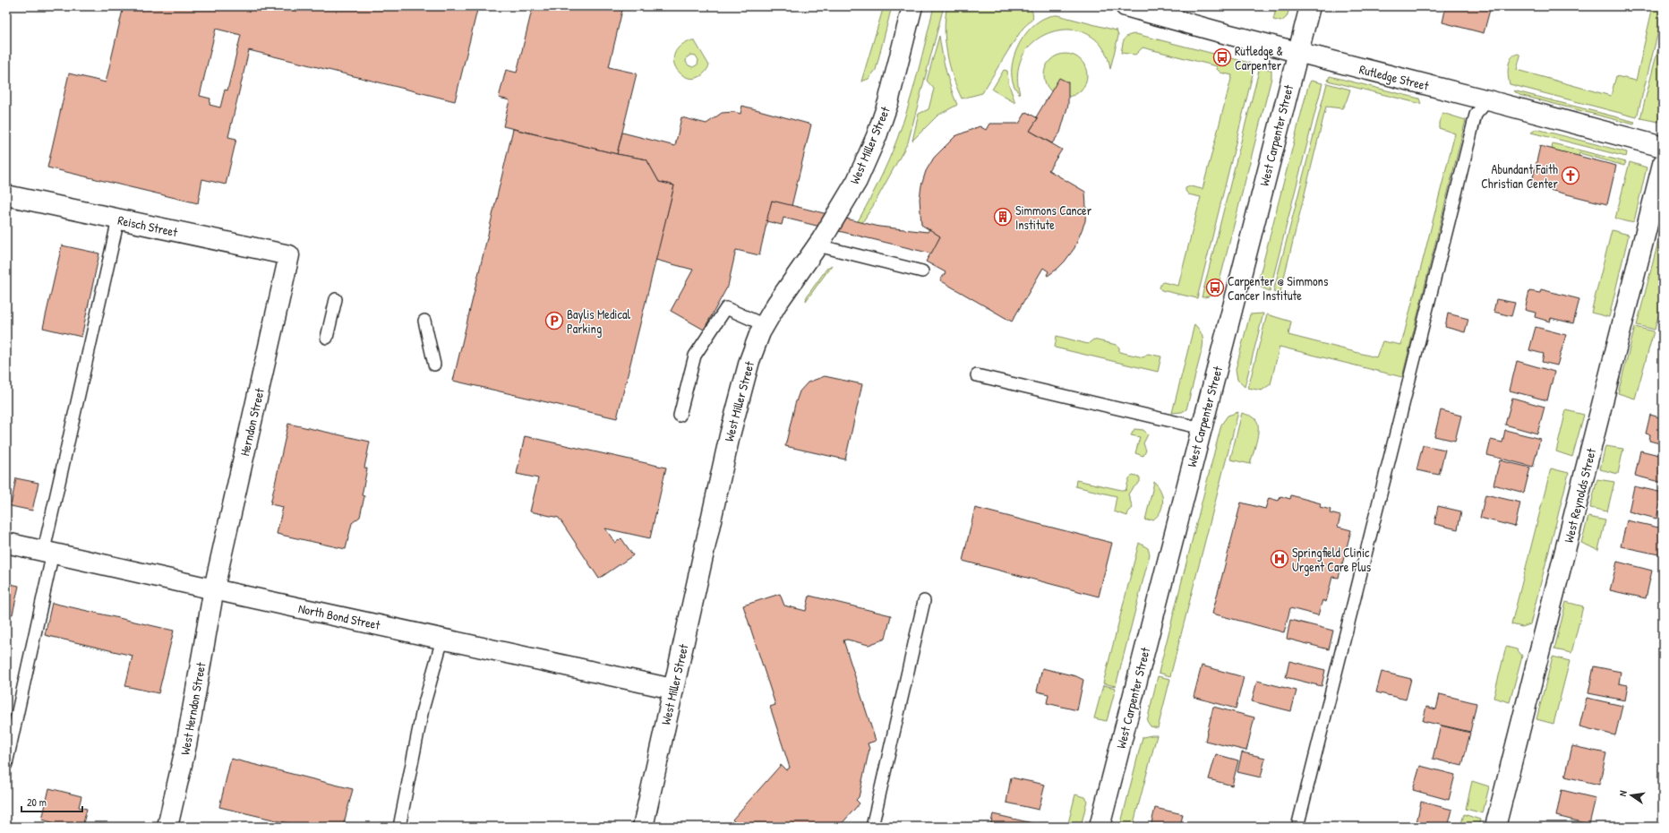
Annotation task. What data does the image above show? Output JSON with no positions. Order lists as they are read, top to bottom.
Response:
{
  "streets": {
    "street": [
      "Rutledge Street",
      "West Carpenter Street",
      "West Miller Street",
      "Reisch Street",
      "Herndon Street",
      "West Reynolds Street",
      "North Bond Street",
      "West Herndon Street"
    ]
  },
  "crossings": [
    ["Rutledge Street", "West Carpenter Street"],
    ["West Miller Street", "North Bond Street"],
    ["Reisch Street", "Herndon Street"],
    ["Herndon Street", "North Bond Street"],
    ["Herndon Street", "West Herndon Street"],
    ["North Bond Street", "West Herndon Street"]
  ],
  "places": {
    "bus stop": ["Rutledge & Carpenter", "Carpenter @ Simmons Cancer Institute"],
    "church": ["Abundant Faith Christian Center"],
    "building": ["Simmons Cancer Institute"],
    "parking": ["Baylis Medical Parking"],
    "hospital": ["Springfield Clinic Urgent Care Plus"]
  },
  "scale_bar": "20 m",
  "north": "left"
}
